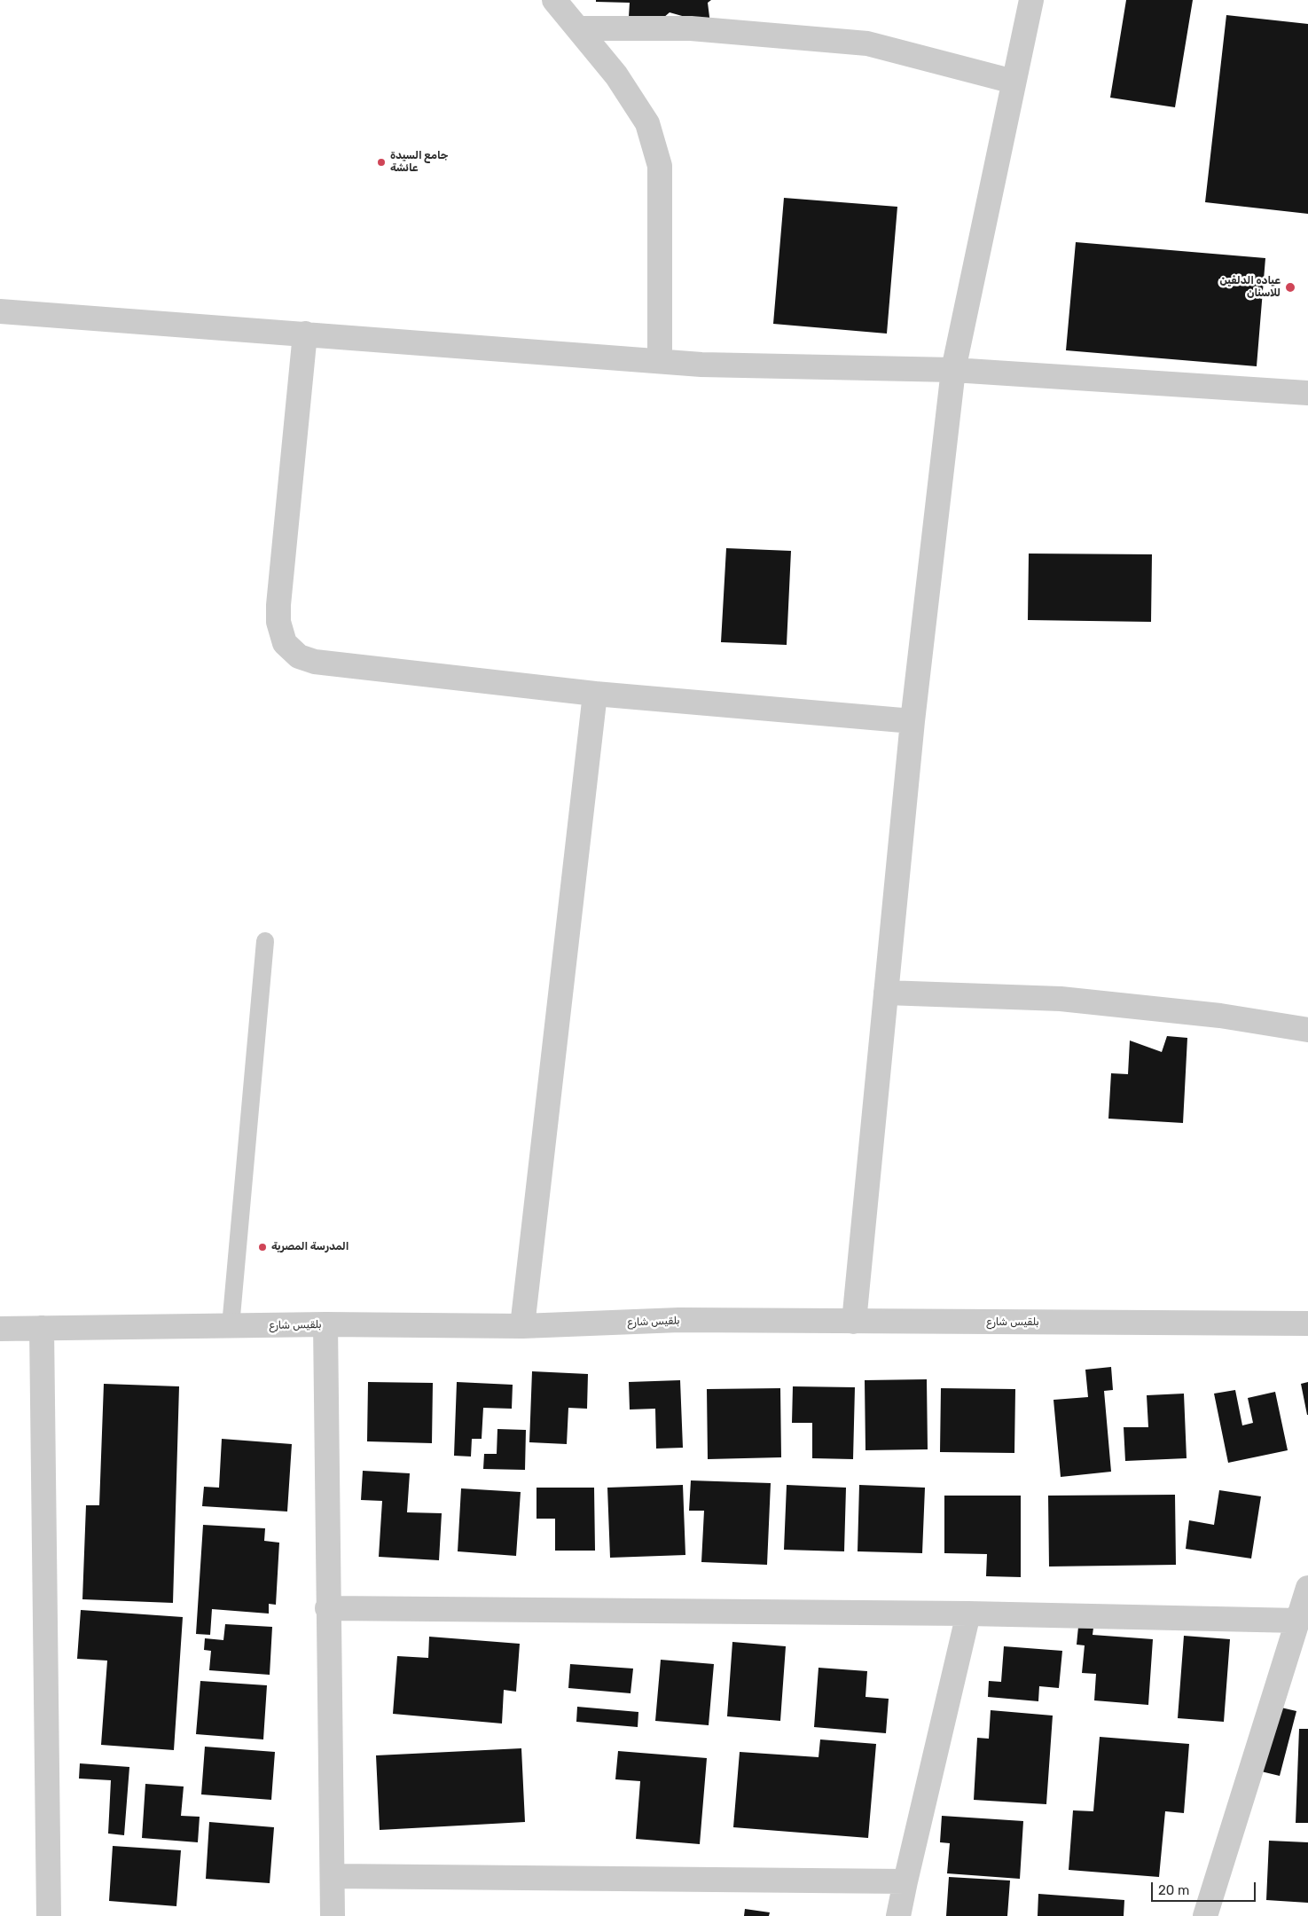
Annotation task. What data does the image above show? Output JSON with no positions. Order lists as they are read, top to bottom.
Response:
{
  "streets": {
    "street": ["بلقيس شارع"]
  },
  "places": ["جامع السيدة عائشة", "عياده الدلفين للاسنان", "المدرسة المصرية"],
  "scale_bar": "20 m"
}
